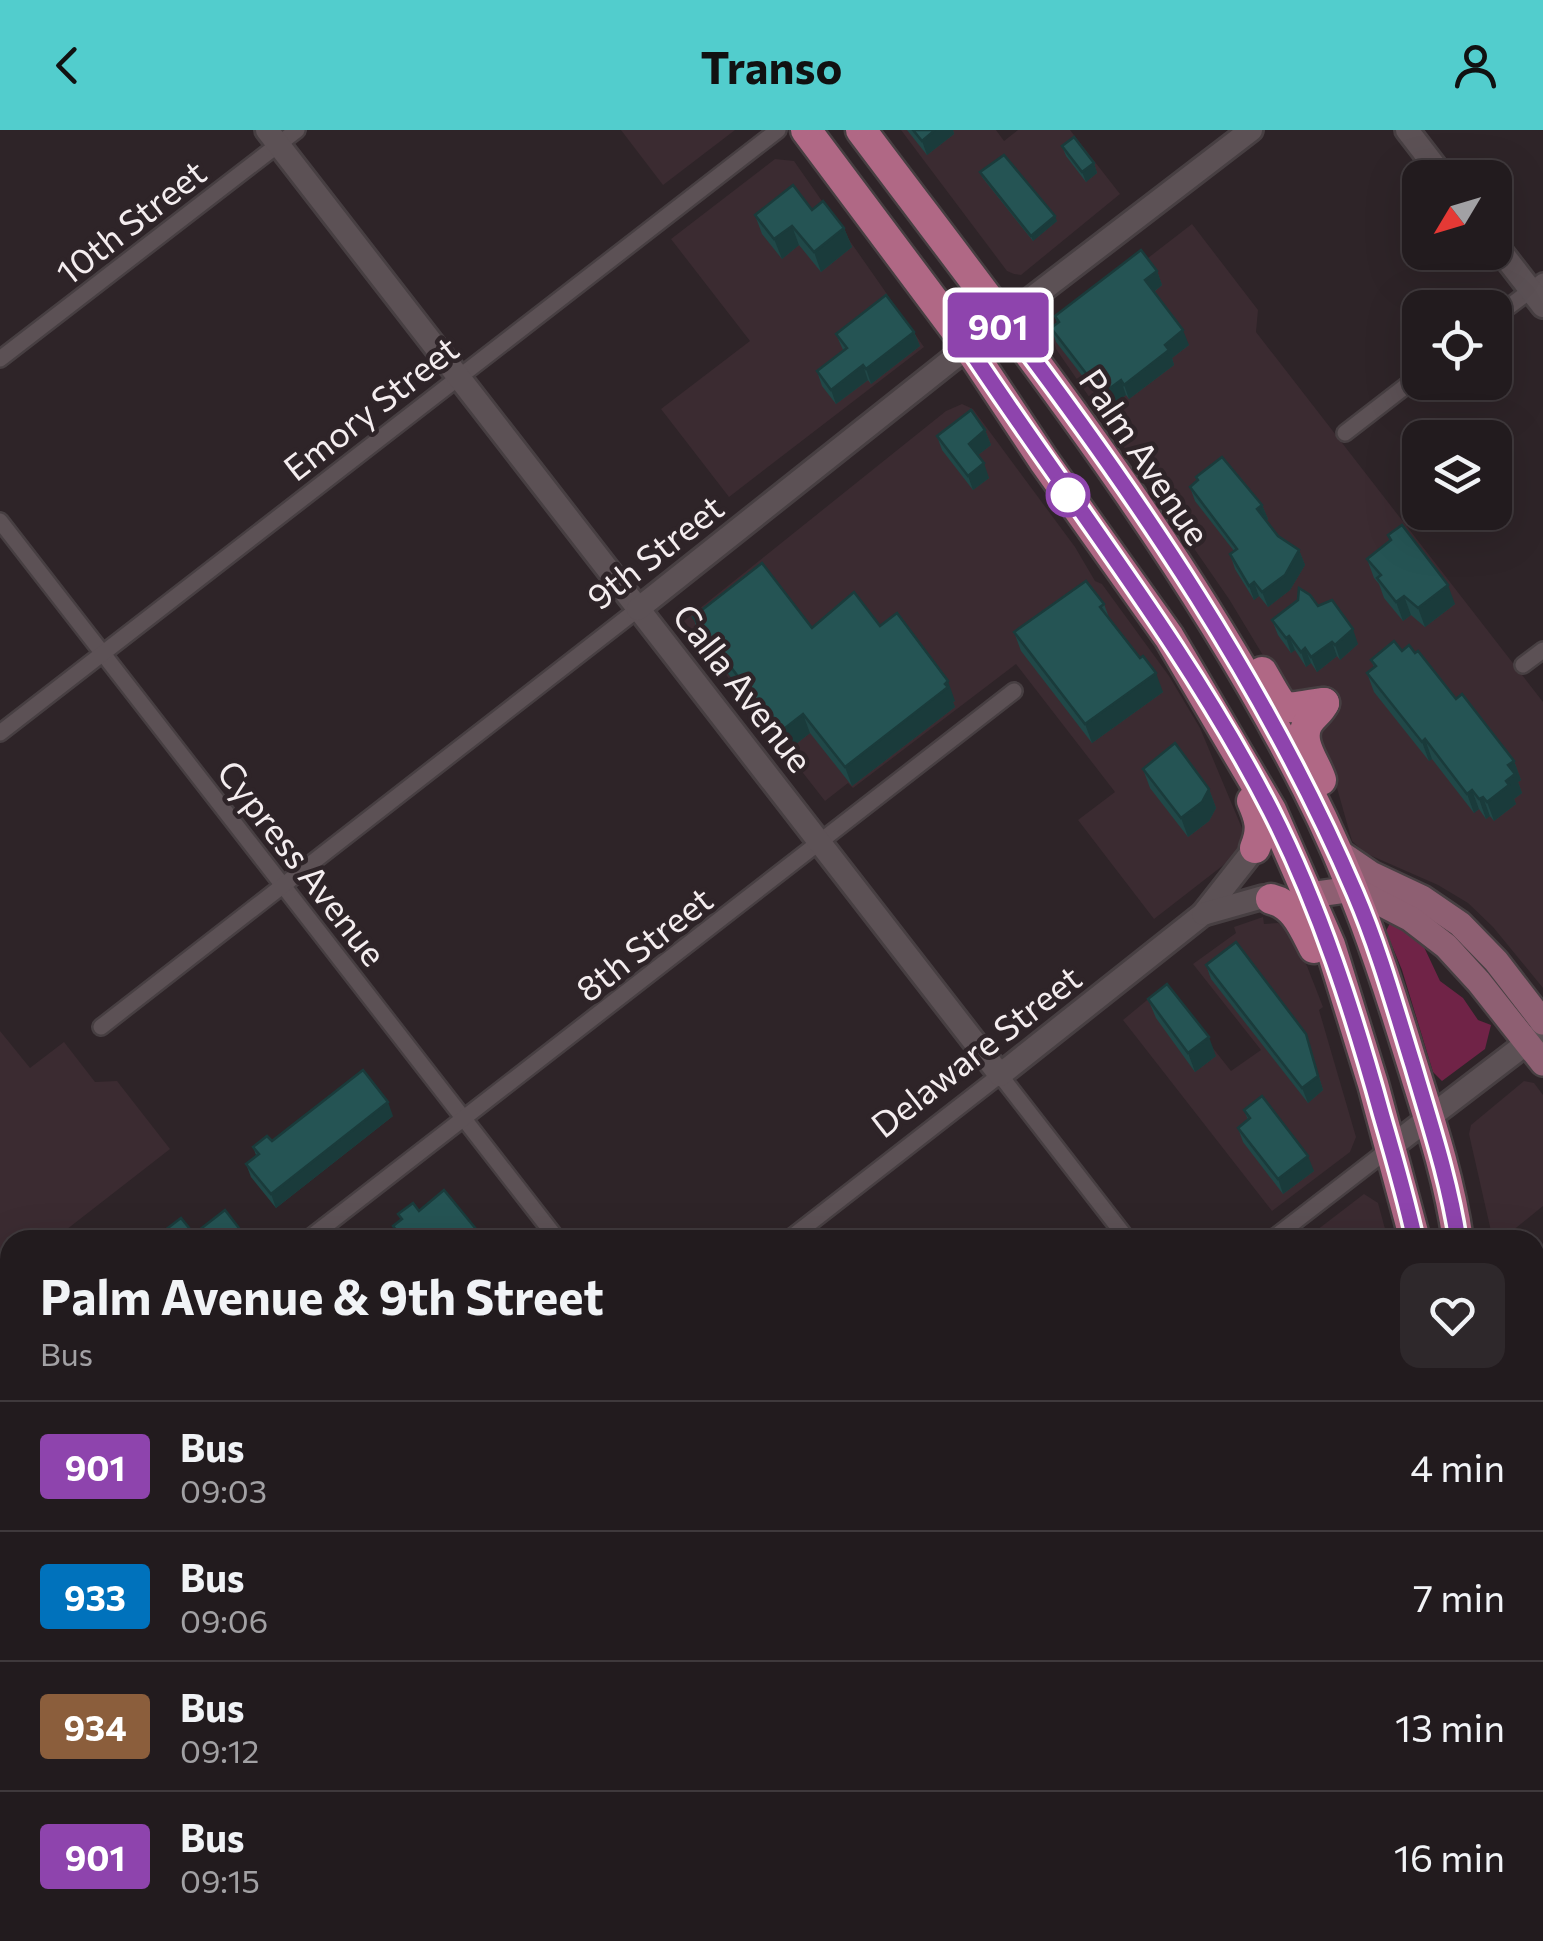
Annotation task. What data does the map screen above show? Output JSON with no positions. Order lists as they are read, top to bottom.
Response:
{
  "streets": {
    "highway": ["Palm Avenue"],
    "street": [
      "10th Street",
      "Emory Street",
      "9th Street",
      "Calla Avenue",
      "Cypress Avenue",
      "8th Street",
      "Delaware Street"
    ]
  },
  "crossings": [
    ["10th Street", "Calla Avenue"],
    ["Emory Street", "Calla Avenue"],
    ["Emory Street", "Cypress Avenue"],
    ["Palm Avenue", "9th Street"],
    ["9th Street", "Calla Avenue"],
    ["9th Street", "Cypress Avenue"],
    ["Calla Avenue", "8th Street"],
    ["Calla Avenue", "Delaware Street"],
    ["Cypress Avenue", "8th Street"]
  ],
  "lines": ["bus line 901"],
  "north": "bottom left",
  "page": {
    "header": "Transo",
    "on_map": "901",
    "heading": ["Palm Avenue & 9th Street", "Bus"],
    "list": [
      {
        "mark": "901",
        "name": "Bus",
        "note": "09:03",
        "value": "4 min"
      },
      {
        "mark": "933",
        "name": "Bus",
        "note": "09:06",
        "value": "7 min"
      },
      {
        "mark": "934",
        "name": "Bus",
        "note": "09:12",
        "value": "13 min"
      },
      {
        "mark": "901",
        "name": "Bus",
        "note": "09:15",
        "value": "16 min"
      }
    ]
  }
}
